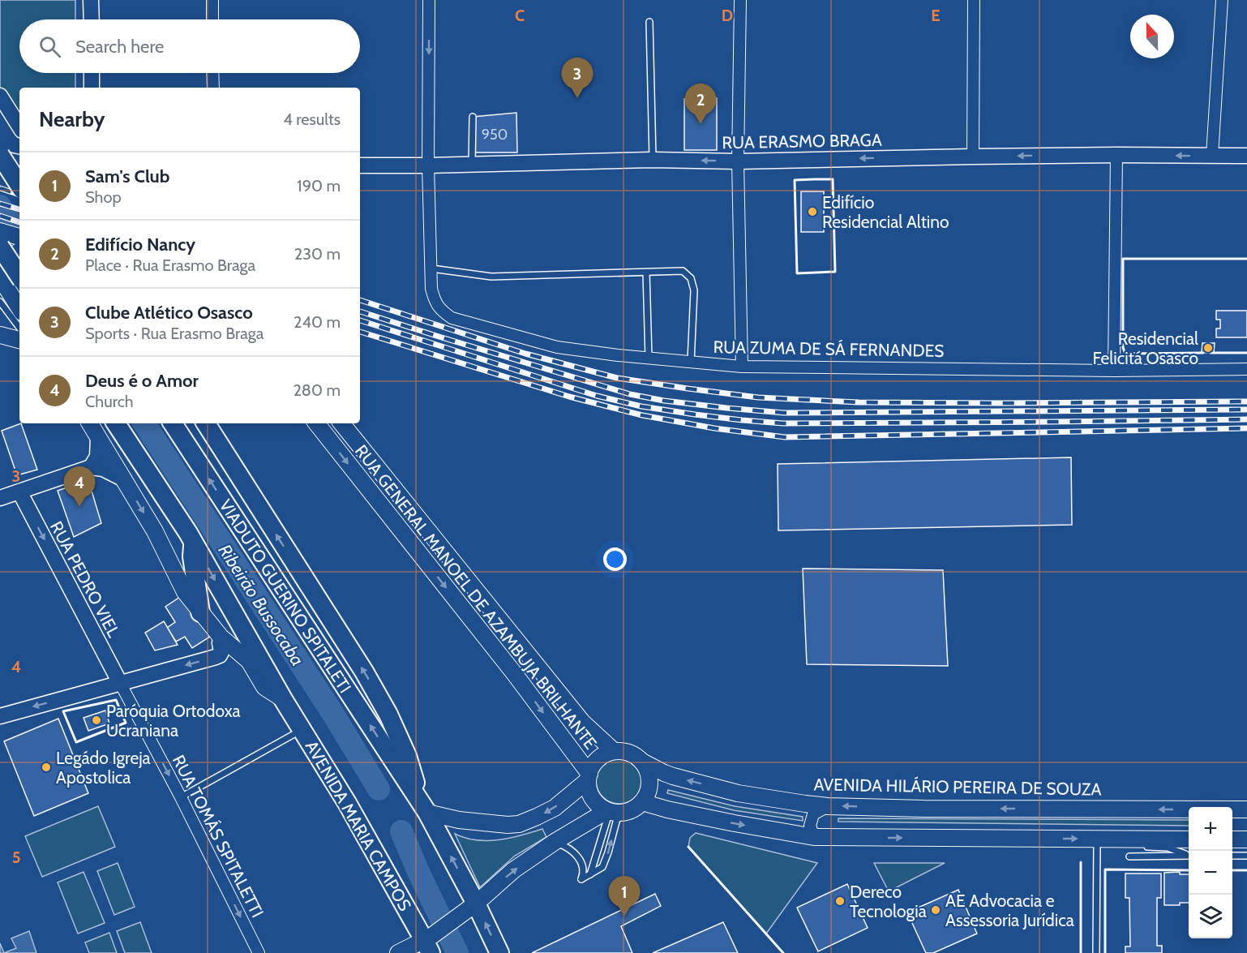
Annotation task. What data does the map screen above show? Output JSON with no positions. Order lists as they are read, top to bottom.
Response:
{
  "streets": {
    "main road": [
      "VIADUTO GUERINO SPITALETI",
      "RUA GENERAL MANOEL DE AZAMBUJA BRILHANTE",
      "AVENIDA HILÁRIO PEREIRA DE SOUZA",
      "AVENIDA MARIA CAMPOS"
    ],
    "street": [
      "RUA ERASMO BRAGA",
      "RUA ZUMA DE SÁ FERNANDES",
      "RUA PEDRO VIEL",
      "RUA TOMÁS SPITALETTI"
    ]
  },
  "crossings": [
    ["RUA PEDRO VIEL", "RUA TOMÁS SPITALETTI"],
    ["RUA GENERAL MANOEL DE AZAMBUJA BRILHANTE", "AVENIDA HILÁRIO PEREIRA DE SOUZA"]
  ],
  "one_way": ["RUA ERASMO BRAGA", "RUA PEDRO VIEL", "RUA TOMÁS SPITALETTI"],
  "water": ["Ribeirão Bussocaba"],
  "places": [
    "Edifício Residencial Altino",
    "Residencial Felicitá Osasco",
    "Paróquia Ortodoxa Ucraniana",
    "Legádo Igreja Apostolica",
    "Dereco Tecnologia",
    "AE Advocacia e Assessoria Jurídica"
  ],
  "house_numbers": ["950"],
  "north": "top",
  "page": {
    "search": "Search here",
    "pins": [
      "3",
      "2",
      "4",
      "1"
    ],
    "heading": ["Nearby", "4 results"],
    "list": [
      {
        "mark": "1",
        "name": "Sam's Club",
        "note": "Shop",
        "value": "190 m"
      },
      {
        "mark": "2",
        "name": "Edifício Nancy",
        "note": "Place · Rua Erasmo Braga",
        "value": "230 m"
      },
      {
        "mark": "3",
        "name": "Clube Atlético Osasco",
        "note": "Sports · Rua Erasmo Braga",
        "value": "240 m"
      },
      {
        "mark": "4",
        "name": "Deus é o Amor",
        "note": "Church",
        "value": "280 m"
      }
    ],
    "map_buttons": ["+", "−"]
  },
  "grid": {
    "columns": ["C", "D", "E"],
    "rows": ["3", "4", "5"]
  }
}
